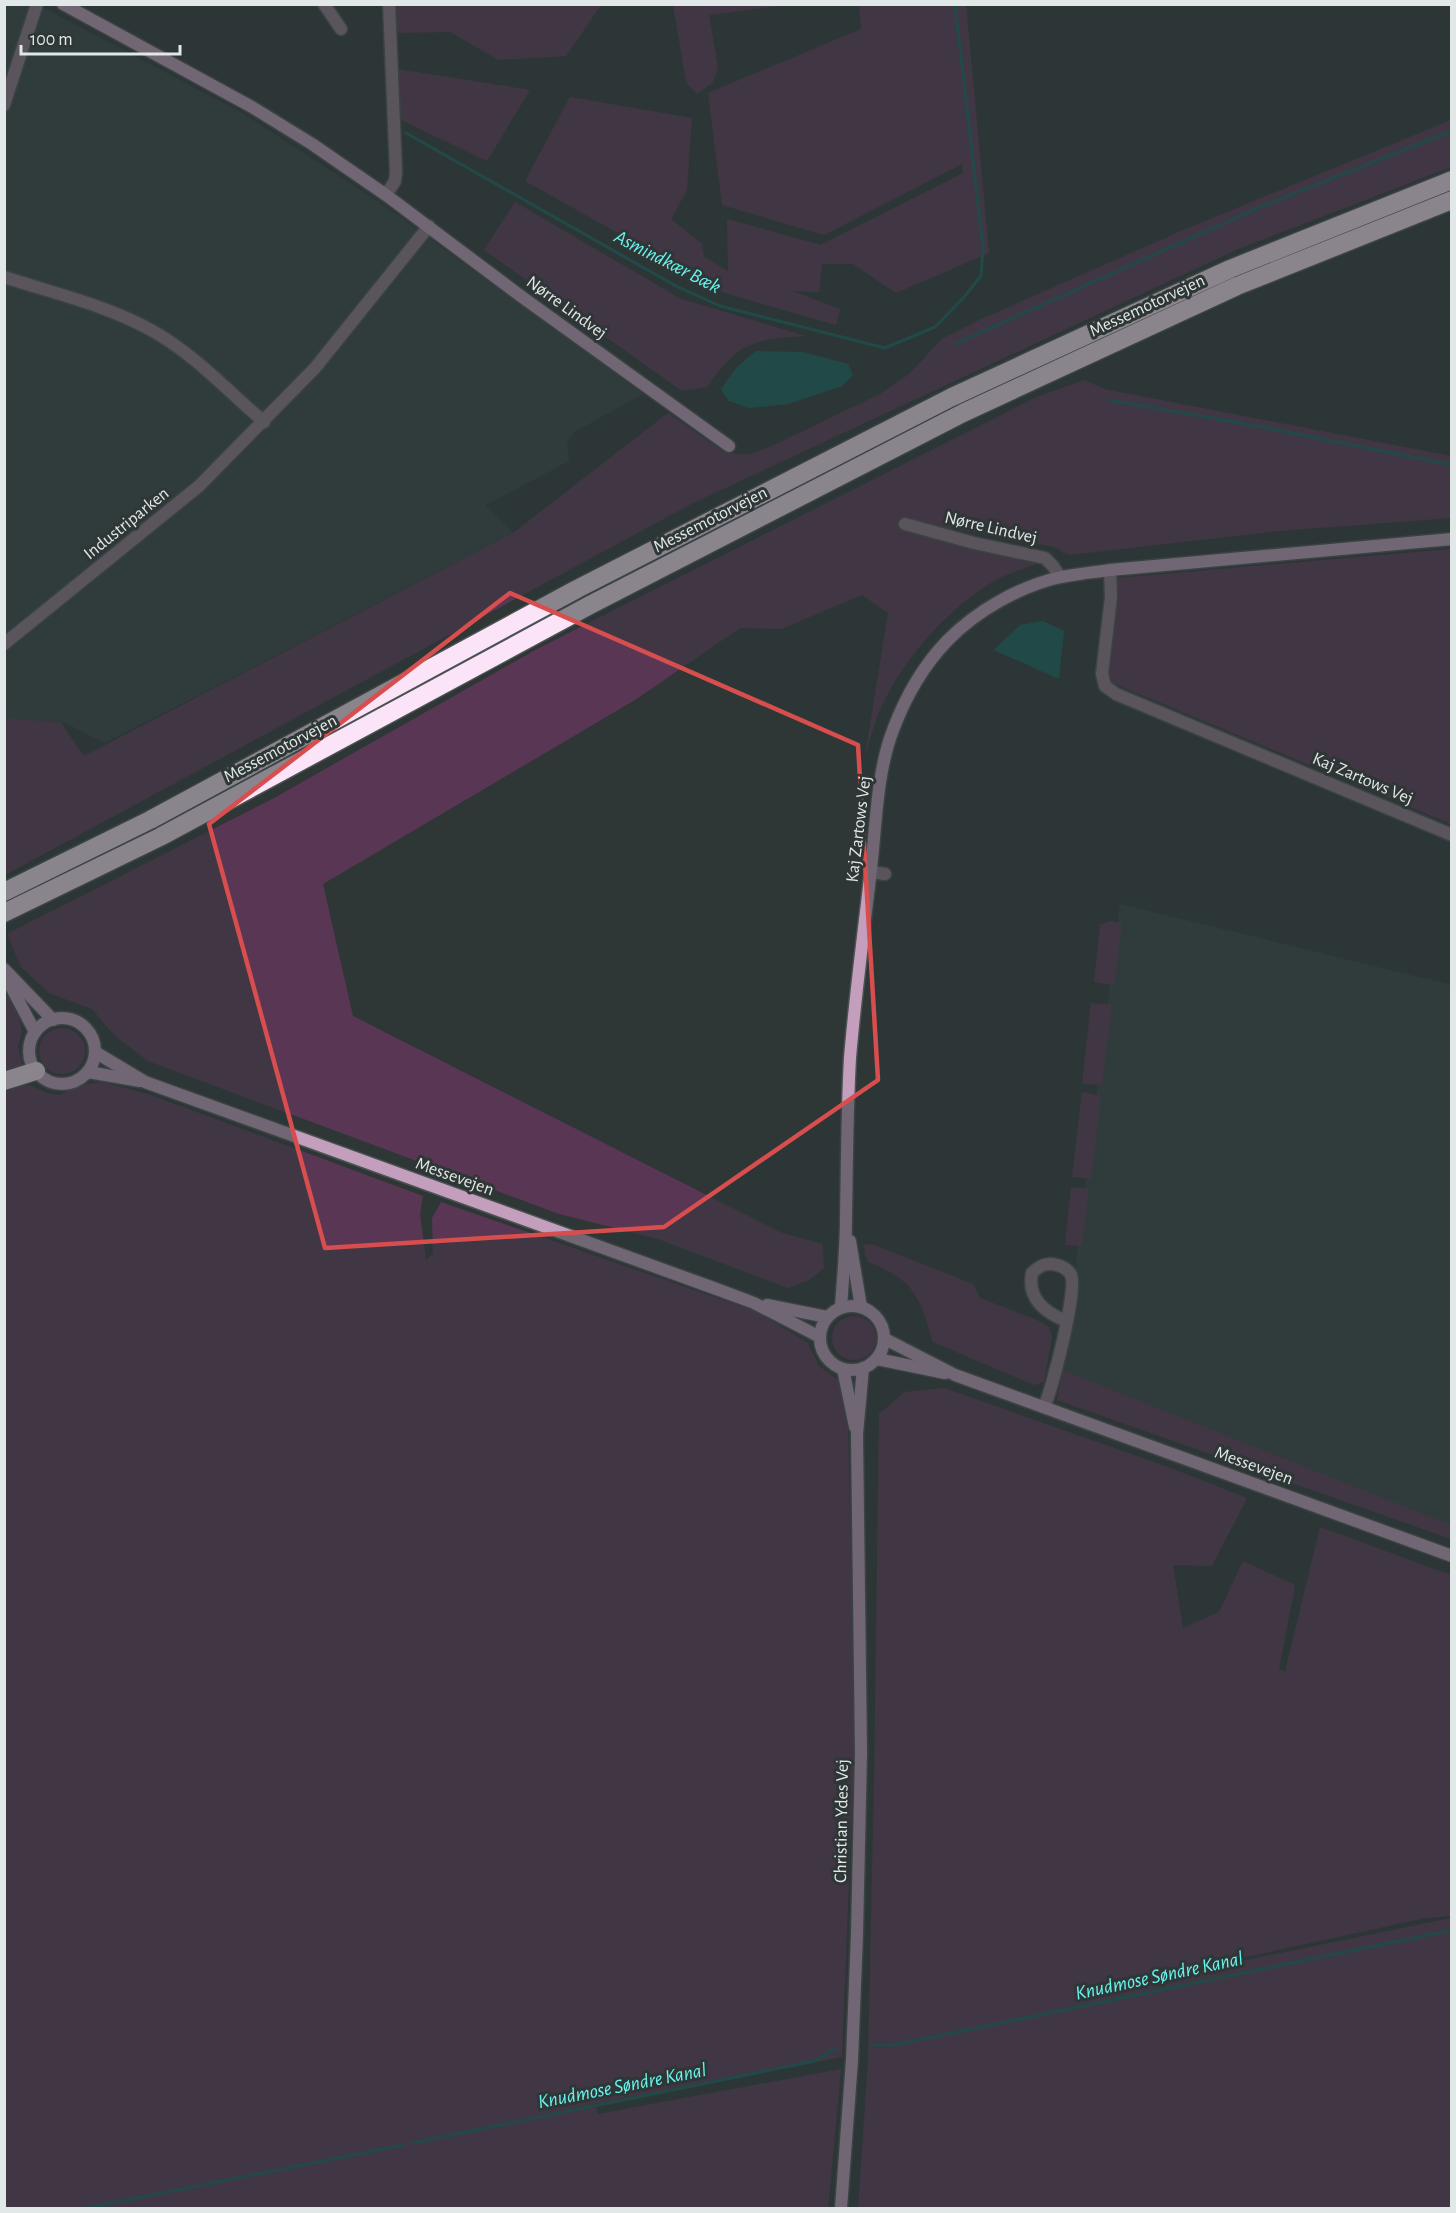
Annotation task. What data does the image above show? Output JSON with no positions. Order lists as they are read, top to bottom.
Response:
{
  "streets": {
    "highway": ["Messemotorvejen"],
    "street": [
      "Nørre Lindvej",
      "Industriparken",
      "Kaj Zartows Vej",
      "Messevejen",
      "Christian Ydes Vej"
    ]
  },
  "crossings": [
    ["Nørre Lindvej", "Industriparken"],
    ["Nørre Lindvej", "Kaj Zartows Vej"],
    ["Kaj Zartows Vej", "Messevejen"],
    ["Kaj Zartows Vej", "Christian Ydes Vej"],
    ["Messevejen", "Christian Ydes Vej"]
  ],
  "water": ["Asmindkær Bæk", "Knudmose Søndre Kanal"],
  "scale_bar": "100 m"
}
